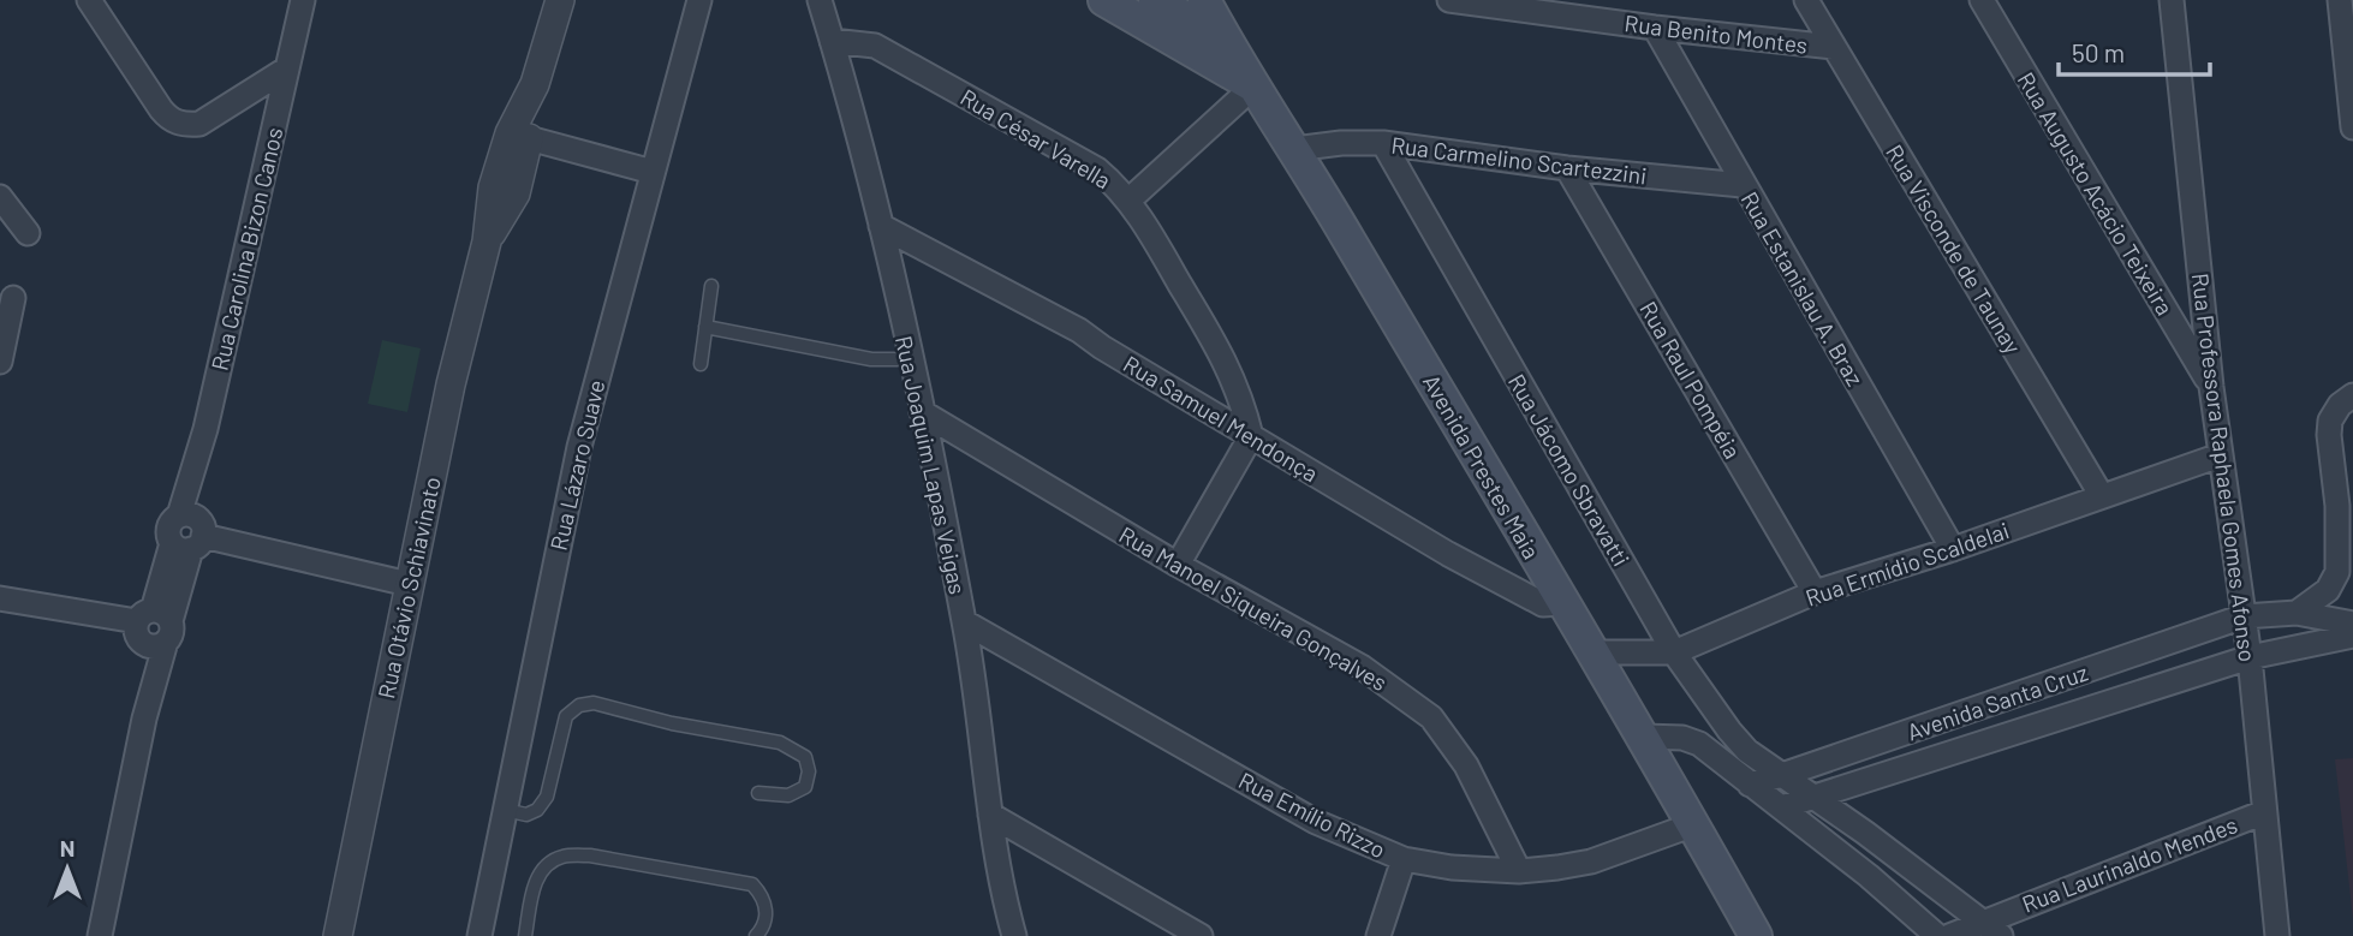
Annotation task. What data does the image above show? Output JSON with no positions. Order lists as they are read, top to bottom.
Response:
{
  "streets": {
    "main road": ["Avenida Prestes Maia"],
    "street": [
      "Rua Benito Montes",
      "Rua César Varella",
      "Rua Carmelino Scartezzini",
      "Rua Augusto Acácio Teixeira",
      "Rua Carolina Bizon Canos",
      "Rua Visconde de Taunay",
      "Rua Estanislau A. Braz",
      "Rua Raul Pompéia",
      "Rua Samuel Mendonça",
      "Rua Lázaro Suave",
      "Rua Joaquim Lapas Veigas",
      "Rua Professora Raphaela Gomes Afonso",
      "Rua Jácomo Sbravatti",
      "Rua Ermídio Scaldelai",
      "Rua Otávio Schiavinato",
      "Rua Manoel Siqueira Gonçalves",
      "Avenida Santa Cruz",
      "Rua Emílio Rizzo",
      "Rua Laurinaldo Mendes"
    ]
  },
  "crossings": [
    ["Rua Benito Montes", "Rua Visconde de Taunay"],
    ["Rua Benito Montes", "Rua Estanislau A. Braz"],
    ["Rua César Varella", "Rua Samuel Mendonça"],
    ["Rua César Varella", "Rua Joaquim Lapas Veigas"],
    ["Rua Carmelino Scartezzini", "Rua Estanislau A. Braz"],
    ["Rua Carmelino Scartezzini", "Rua Raul Pompéia"],
    ["Rua Carmelino Scartezzini", "Avenida Prestes Maia"],
    ["Rua Carmelino Scartezzini", "Rua Jácomo Sbravatti"],
    ["Rua Augusto Acácio Teixeira", "Rua Professora Raphaela Gomes Afonso"],
    ["Rua Visconde de Taunay", "Rua Ermídio Scaldelai"],
    ["Rua Estanislau A. Braz", "Rua Ermídio Scaldelai"],
    ["Rua Raul Pompéia", "Rua Ermídio Scaldelai"],
    ["Rua Samuel Mendonça", "Rua Joaquim Lapas Veigas"],
    ["Rua Samuel Mendonça", "Avenida Prestes Maia"],
    ["Rua Joaquim Lapas Veigas", "Rua Manoel Siqueira Gonçalves"],
    ["Rua Joaquim Lapas Veigas", "Rua Emílio Rizzo"],
    ["Avenida Prestes Maia", "Rua Ermídio Scaldelai"],
    ["Avenida Prestes Maia", "Rua Emílio Rizzo"],
    ["Rua Professora Raphaela Gomes Afonso", "Rua Ermídio Scaldelai"],
    ["Rua Professora Raphaela Gomes Afonso", "Avenida Santa Cruz"],
    ["Rua Professora Raphaela Gomes Afonso", "Rua Laurinaldo Mendes"],
    ["Rua Jácomo Sbravatti", "Rua Ermídio Scaldelai"],
    ["Rua Jácomo Sbravatti", "Avenida Santa Cruz"],
    ["Rua Jácomo Sbravatti", "Rua Laurinaldo Mendes"],
    ["Rua Manoel Siqueira Gonçalves", "Rua Emílio Rizzo"]
  ],
  "scale_bar": "50 m",
  "north": "top"
}
